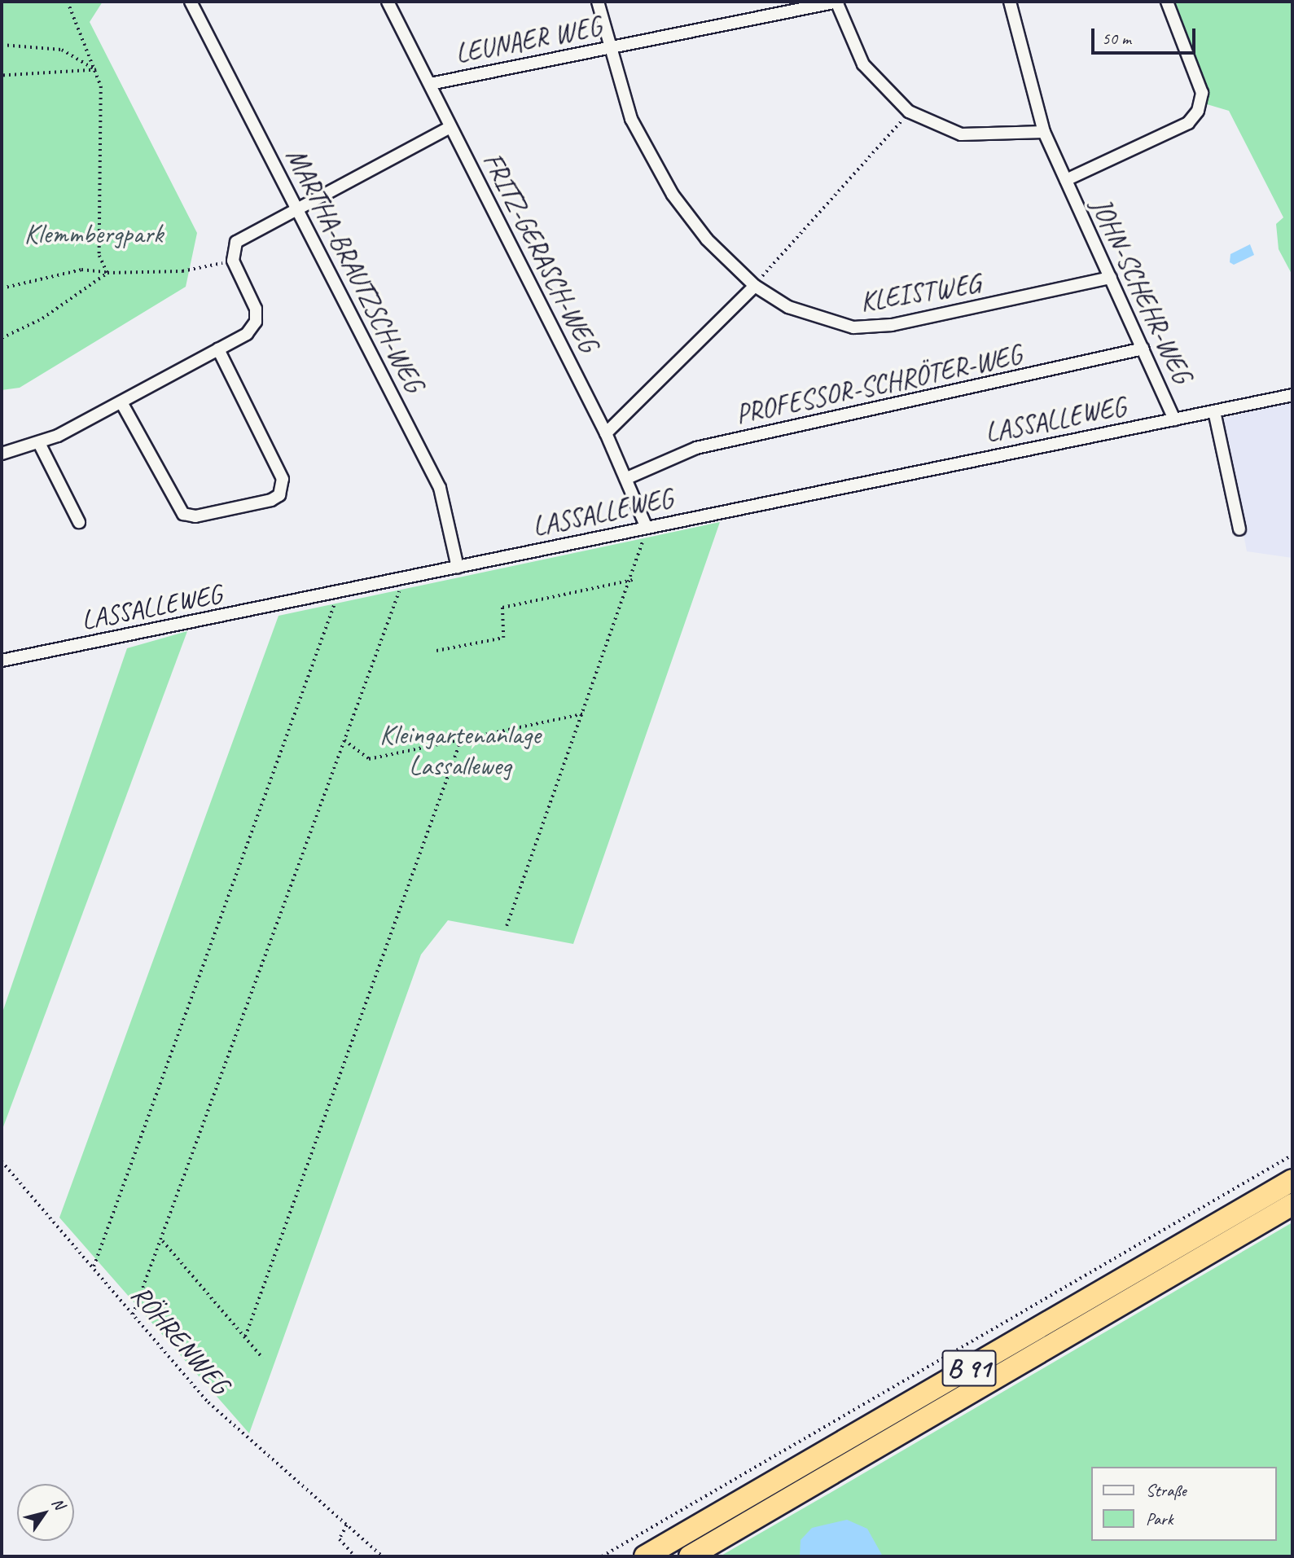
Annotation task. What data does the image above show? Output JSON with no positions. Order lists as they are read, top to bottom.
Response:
{
  "streets": {
    "highway": ["B 91"],
    "street": [
      "LEUNAER WEG",
      "FRITZ-GERASCH-WEG",
      "MARTHA-BRAUTZSCH-WEG",
      "JOHN-SCHEHR-WEG",
      "KLEISTWEG",
      "PROFESSOR-SCHRÖTER-WEG",
      "LASSALLEWEG"
    ],
    "path": ["RÖHRENWEG"]
  },
  "crossings": [
    ["LEUNAER WEG", "FRITZ-GERASCH-WEG"],
    ["LEUNAER WEG", "KLEISTWEG"],
    ["FRITZ-GERASCH-WEG", "PROFESSOR-SCHRÖTER-WEG"],
    ["FRITZ-GERASCH-WEG", "LASSALLEWEG"],
    ["MARTHA-BRAUTZSCH-WEG", "LASSALLEWEG"],
    ["JOHN-SCHEHR-WEG", "KLEISTWEG"],
    ["JOHN-SCHEHR-WEG", "PROFESSOR-SCHRÖTER-WEG"],
    ["JOHN-SCHEHR-WEG", "LASSALLEWEG"]
  ],
  "parks": ["Klemmbergpark", "Kleingartenanlage Lassalleweg"],
  "legend": ["Straße", "Park"],
  "scale_bar": "50 m",
  "north": "top right"
}
